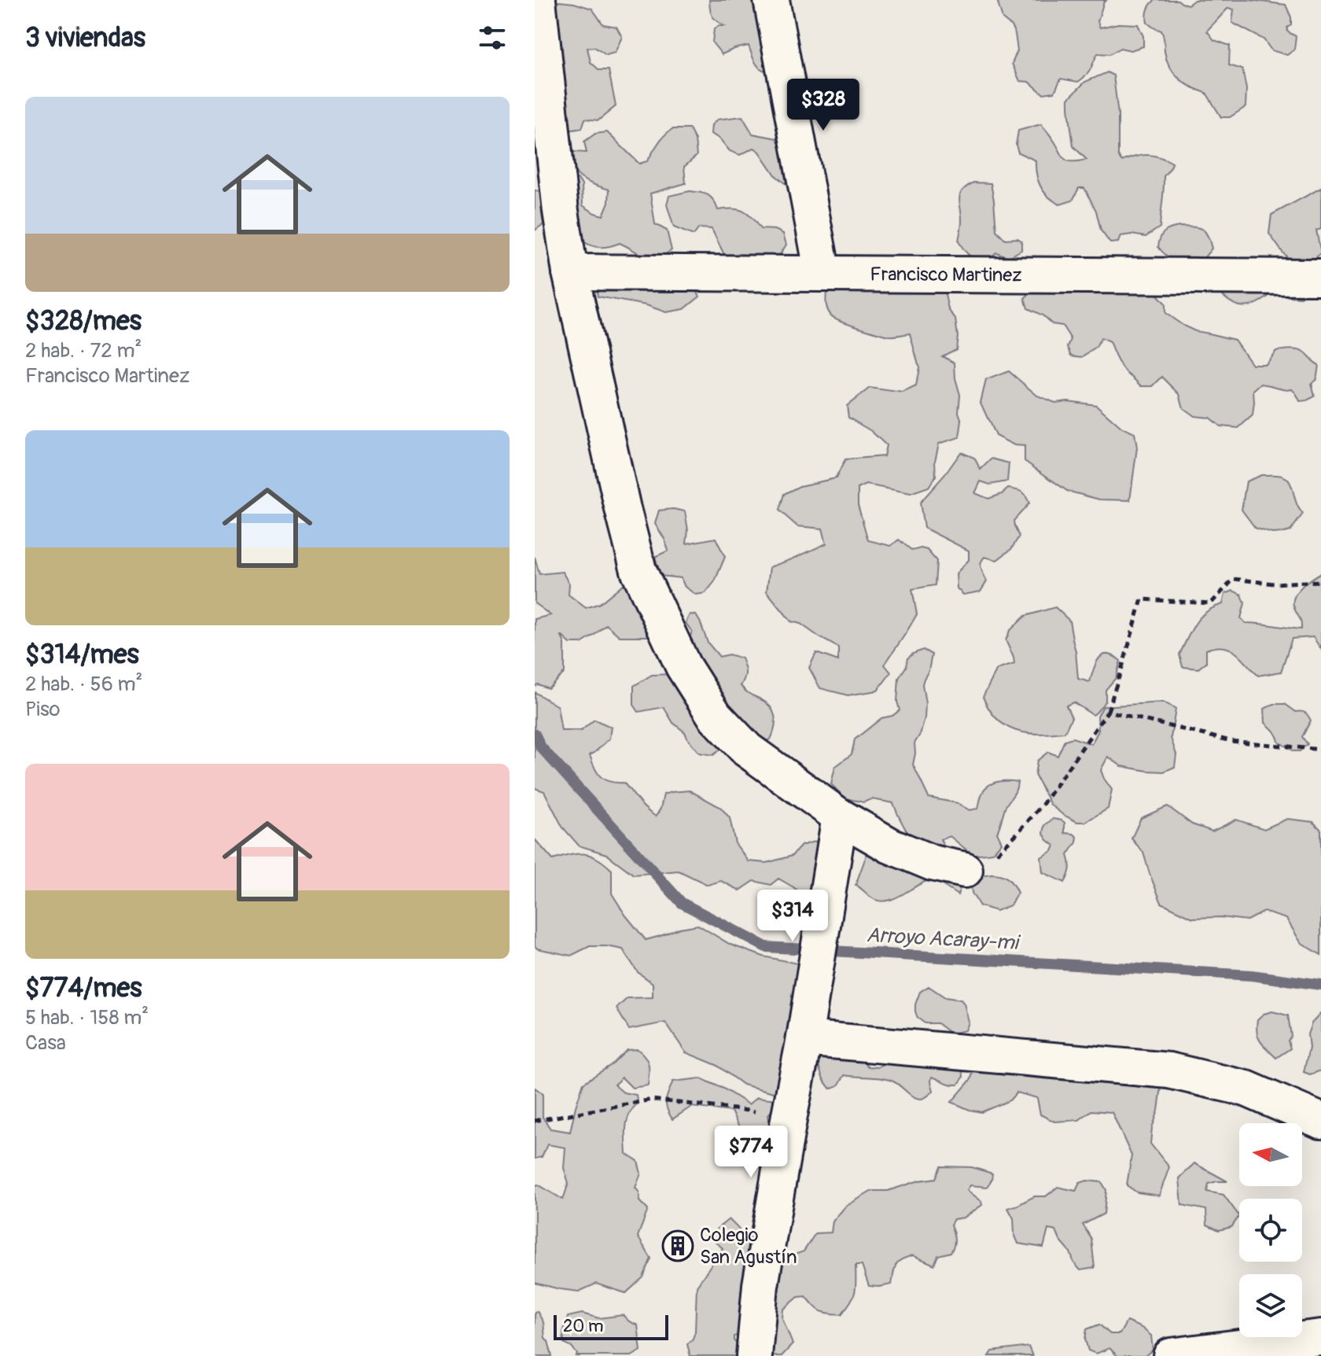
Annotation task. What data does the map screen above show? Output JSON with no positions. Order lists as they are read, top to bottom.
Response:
{
  "streets": {
    "street": ["Francisco Martinez"]
  },
  "water": ["Arroyo Acaray-mi"],
  "places": {
    "building": ["Colegio San Agustín"]
  },
  "scale_bar": "20 m",
  "north": "left",
  "page": {
    "heading": "3 viviendas",
    "list": [
      {
        "name": "$328/mes",
        "note": "2 hab. · 72 m² · Francisco Martinez"
      },
      {
        "name": "$314/mes",
        "note": "2 hab. · 56 m² · Piso"
      },
      {
        "name": "$774/mes",
        "note": "5 hab. · 158 m² · Casa"
      }
    ],
    "price": ["$328", "$314", "$774"],
    "scale": "20 m"
  }
}
